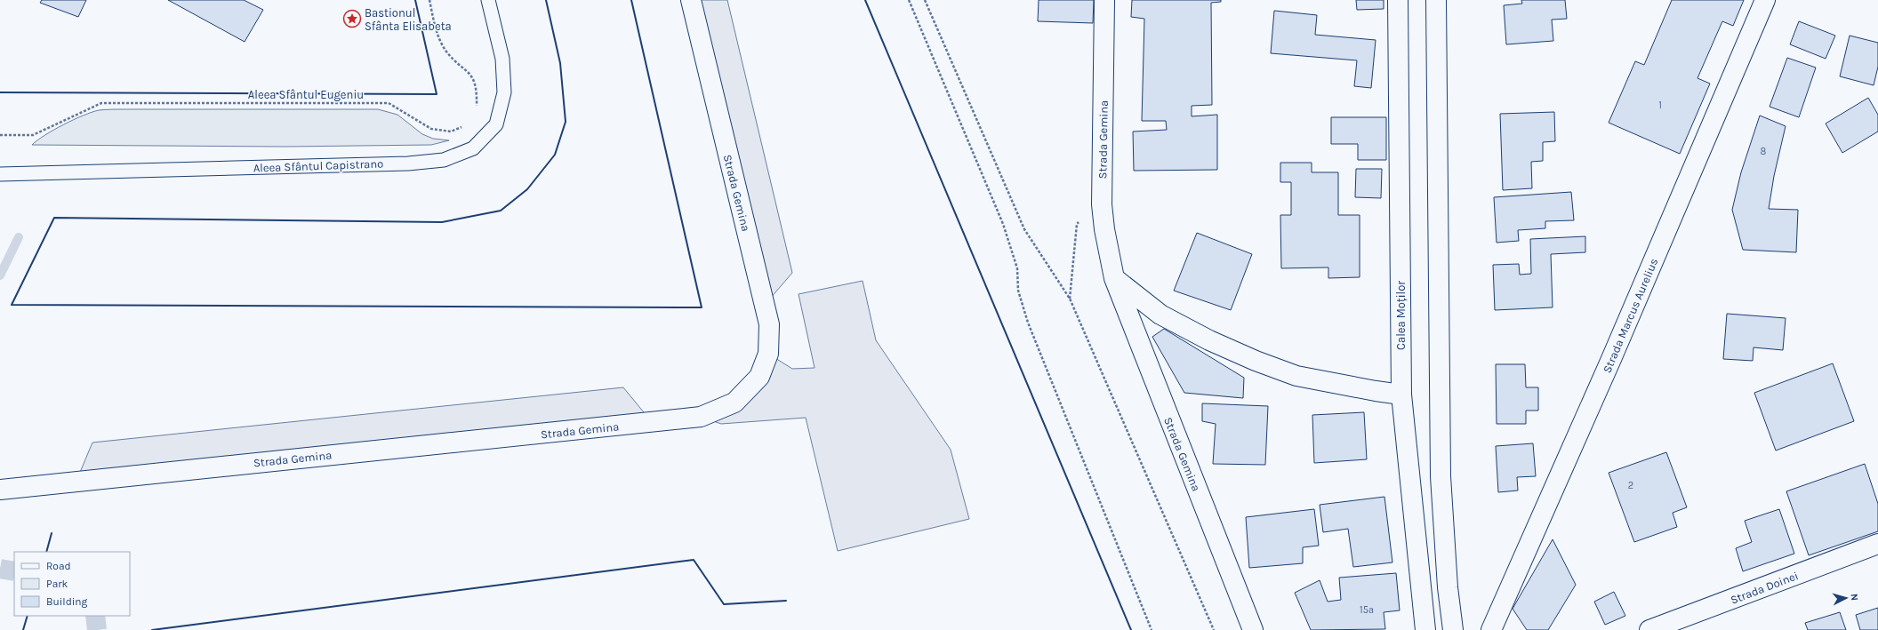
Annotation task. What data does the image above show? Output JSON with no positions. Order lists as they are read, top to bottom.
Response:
{
  "streets": {
    "street": [
      "Strada Gemina",
      "Calea Moților",
      "Strada Marcus Aurelius",
      "Strada Doinei"
    ],
    "lane": ["Aleea Sfântul Capistrano"],
    "path": ["Aleea Sfântul Eugeniu"]
  },
  "places": {
    "place": ["Bastionul Sfânta Elisabeta"]
  },
  "house_numbers": [
    "1",
    "8",
    "2",
    "15a"
  ],
  "legend": ["Road", "Park", "Building"],
  "north": "right"
}
